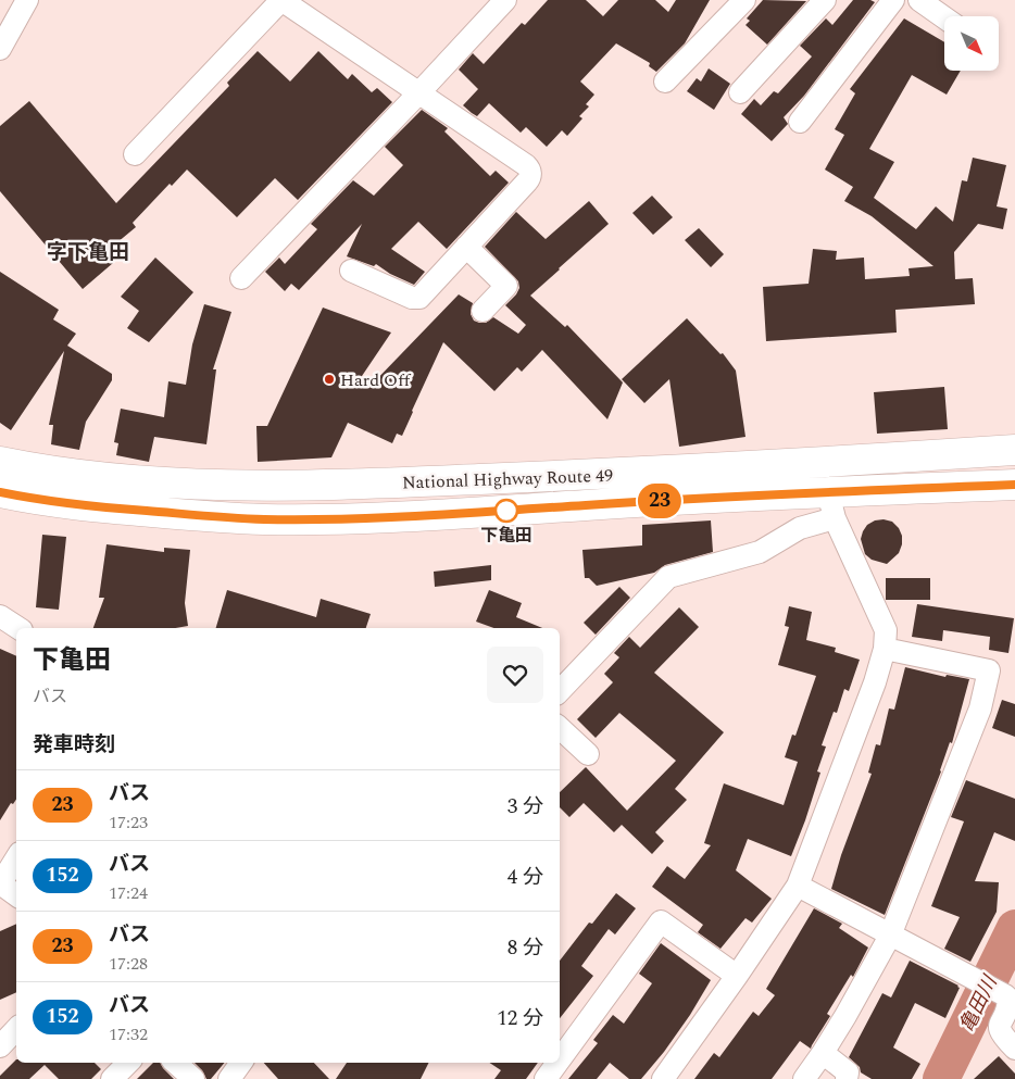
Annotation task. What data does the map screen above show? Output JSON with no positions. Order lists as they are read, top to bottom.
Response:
{
  "streets": {
    "highway": ["National Highway Route 49"]
  },
  "districts": ["字下亀田"],
  "water": ["亀田川"],
  "places": ["Hard Off", "下亀田"],
  "lines": ["bus line 23"],
  "north": "bottom right",
  "page": {
    "on_map": "23",
    "heading": [
      ["下亀田", "バス"],
      "発車時刻"
    ],
    "list": [
      {
        "mark": "23",
        "name": "バス",
        "note": "17:23",
        "value": "3 分"
      },
      {
        "mark": "152",
        "name": "バス",
        "note": "17:24",
        "value": "4 分"
      },
      {
        "mark": "23",
        "name": "バス",
        "note": "17:28",
        "value": "8 分"
      },
      {
        "mark": "152",
        "name": "バス",
        "note": "17:32",
        "value": "12 分"
      }
    ]
  }
}
